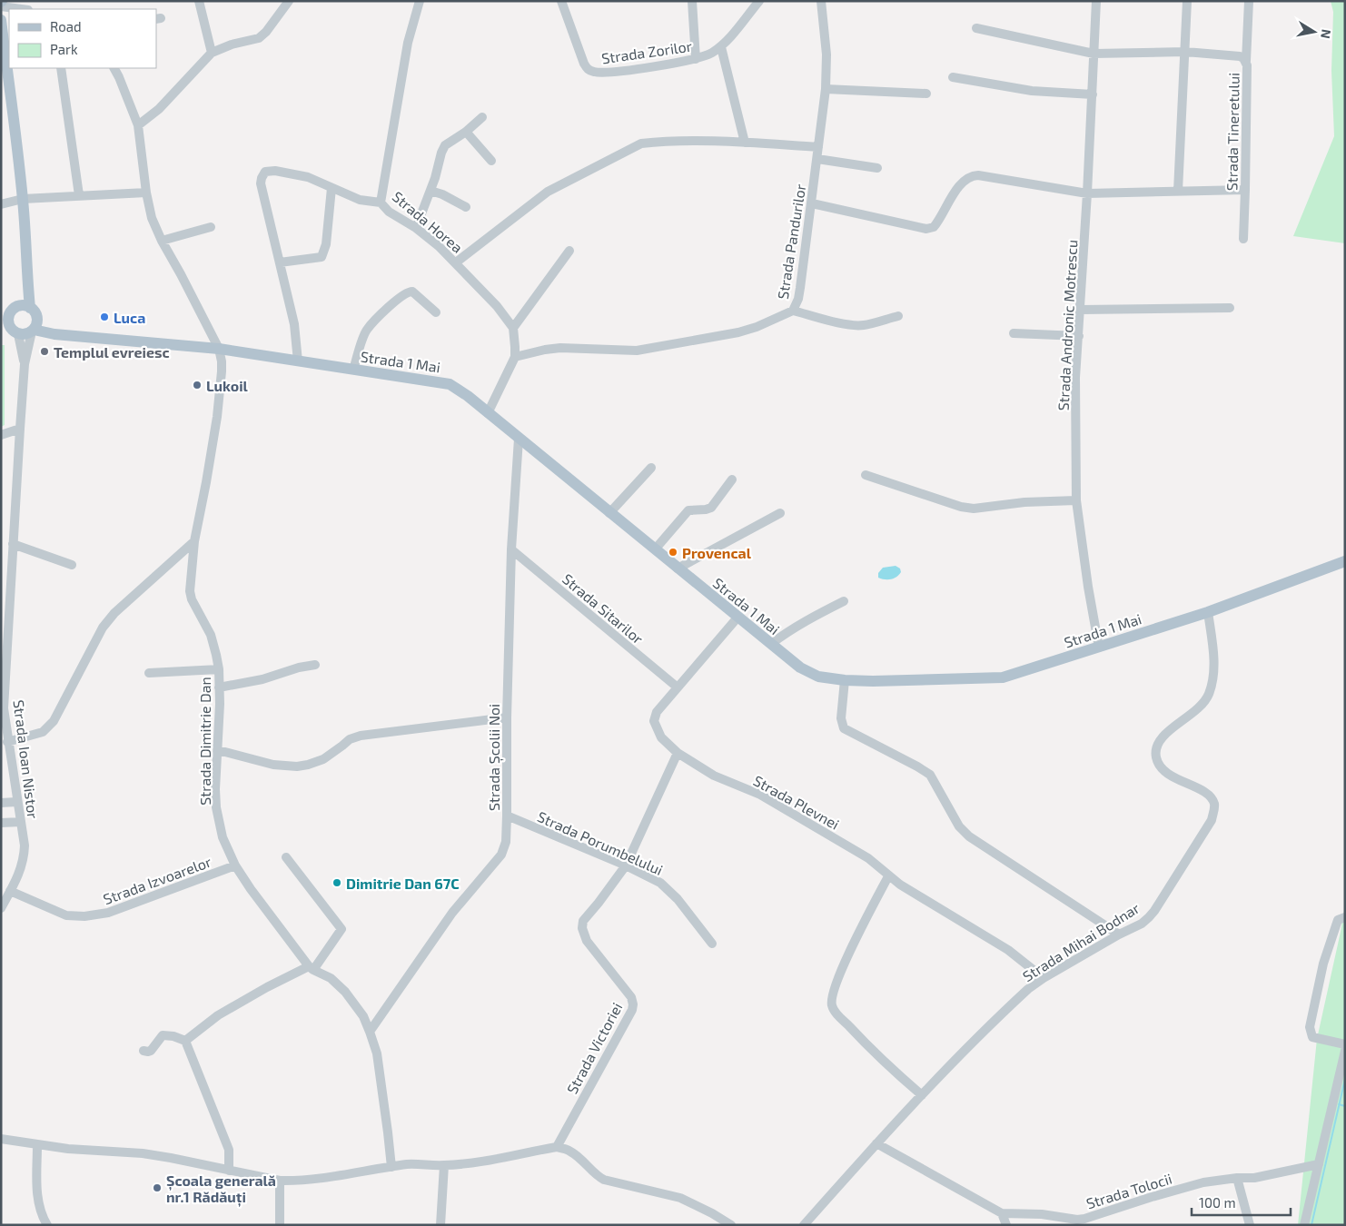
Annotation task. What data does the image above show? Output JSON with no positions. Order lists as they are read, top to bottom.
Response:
{
  "streets": {
    "main road": ["Strada 1 Mai"],
    "street": [
      "Strada Zorilor",
      "Strada Tineretului",
      "Strada Horea",
      "Strada Pandurilor",
      "Strada Andronic Motrescu",
      "Strada Sitarilor",
      "Strada Dimitrie Dan",
      "Strada Școlii Noi",
      "Strada Ioan Nistor",
      "Strada Plevnei",
      "Strada Porumbelului",
      "Strada Izvoarelor",
      "Strada Mihai Bodnar",
      "Strada Victoriei",
      "Strada Tolocii"
    ]
  },
  "crossings": [
    ["Strada Horea", "Strada Pandurilor"],
    ["Strada Horea", "Strada 1 Mai"],
    ["Strada Andronic Motrescu", "Strada 1 Mai"],
    ["Strada 1 Mai", "Strada Dimitrie Dan"],
    ["Strada 1 Mai", "Strada Școlii Noi"],
    ["Strada 1 Mai", "Strada Ioan Nistor"],
    ["Strada 1 Mai", "Strada Plevnei"],
    ["Strada 1 Mai", "Strada Mihai Bodnar"],
    ["Strada Sitarilor", "Strada Școlii Noi"],
    ["Strada Sitarilor", "Strada Plevnei"],
    ["Strada Dimitrie Dan", "Strada Școlii Noi"],
    ["Strada Dimitrie Dan", "Strada Izvoarelor"],
    ["Strada Școlii Noi", "Strada Porumbelului"],
    ["Strada Ioan Nistor", "Strada Izvoarelor"],
    ["Strada Plevnei", "Strada Mihai Bodnar"],
    ["Strada Plevnei", "Strada Victoriei"],
    ["Strada Porumbelului", "Strada Victoriei"],
    ["Strada Mihai Bodnar", "Strada Tolocii"]
  ],
  "places": [
    "Luca",
    "Templul evreiesc",
    "Lukoil",
    "Provencal",
    "Dimitrie Dan 67C",
    "Școala generală nr.1 Rădăuți"
  ],
  "legend": ["Road", "Park"],
  "scale_bar": "100 m",
  "north": "right"
}
